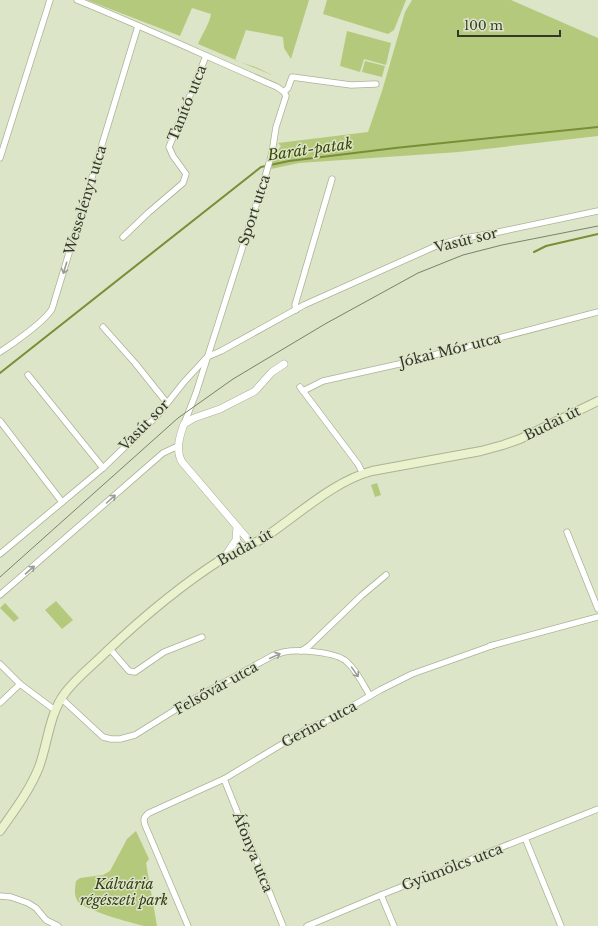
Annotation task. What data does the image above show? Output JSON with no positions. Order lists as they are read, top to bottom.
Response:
{
  "streets": {
    "main road": ["Budai út"],
    "street": [
      "Tanító utca",
      "Wesselényi utca",
      "Sport utca",
      "Vasút sor",
      "Jókai Mór utca",
      "Felsővár utca",
      "Gerinc utca",
      "Áfonya utca",
      "Gyümölcs utca"
    ]
  },
  "crossings": [
    ["Tanító utca", "Wesselényi utca"],
    ["Tanító utca", "Sport utca"],
    ["Sport utca", "Vasút sor"],
    ["Jókai Mór utca", "Budai út"],
    ["Budai út", "Felsővár utca"],
    ["Felsővár utca", "Gerinc utca"],
    ["Gerinc utca", "Áfonya utca"]
  ],
  "one_way": ["Wesselényi utca", "Felsővár utca"],
  "water": ["Barát-patak"],
  "parks": ["Kálvária régészeti park"],
  "scale_bar": "100 m"
}
